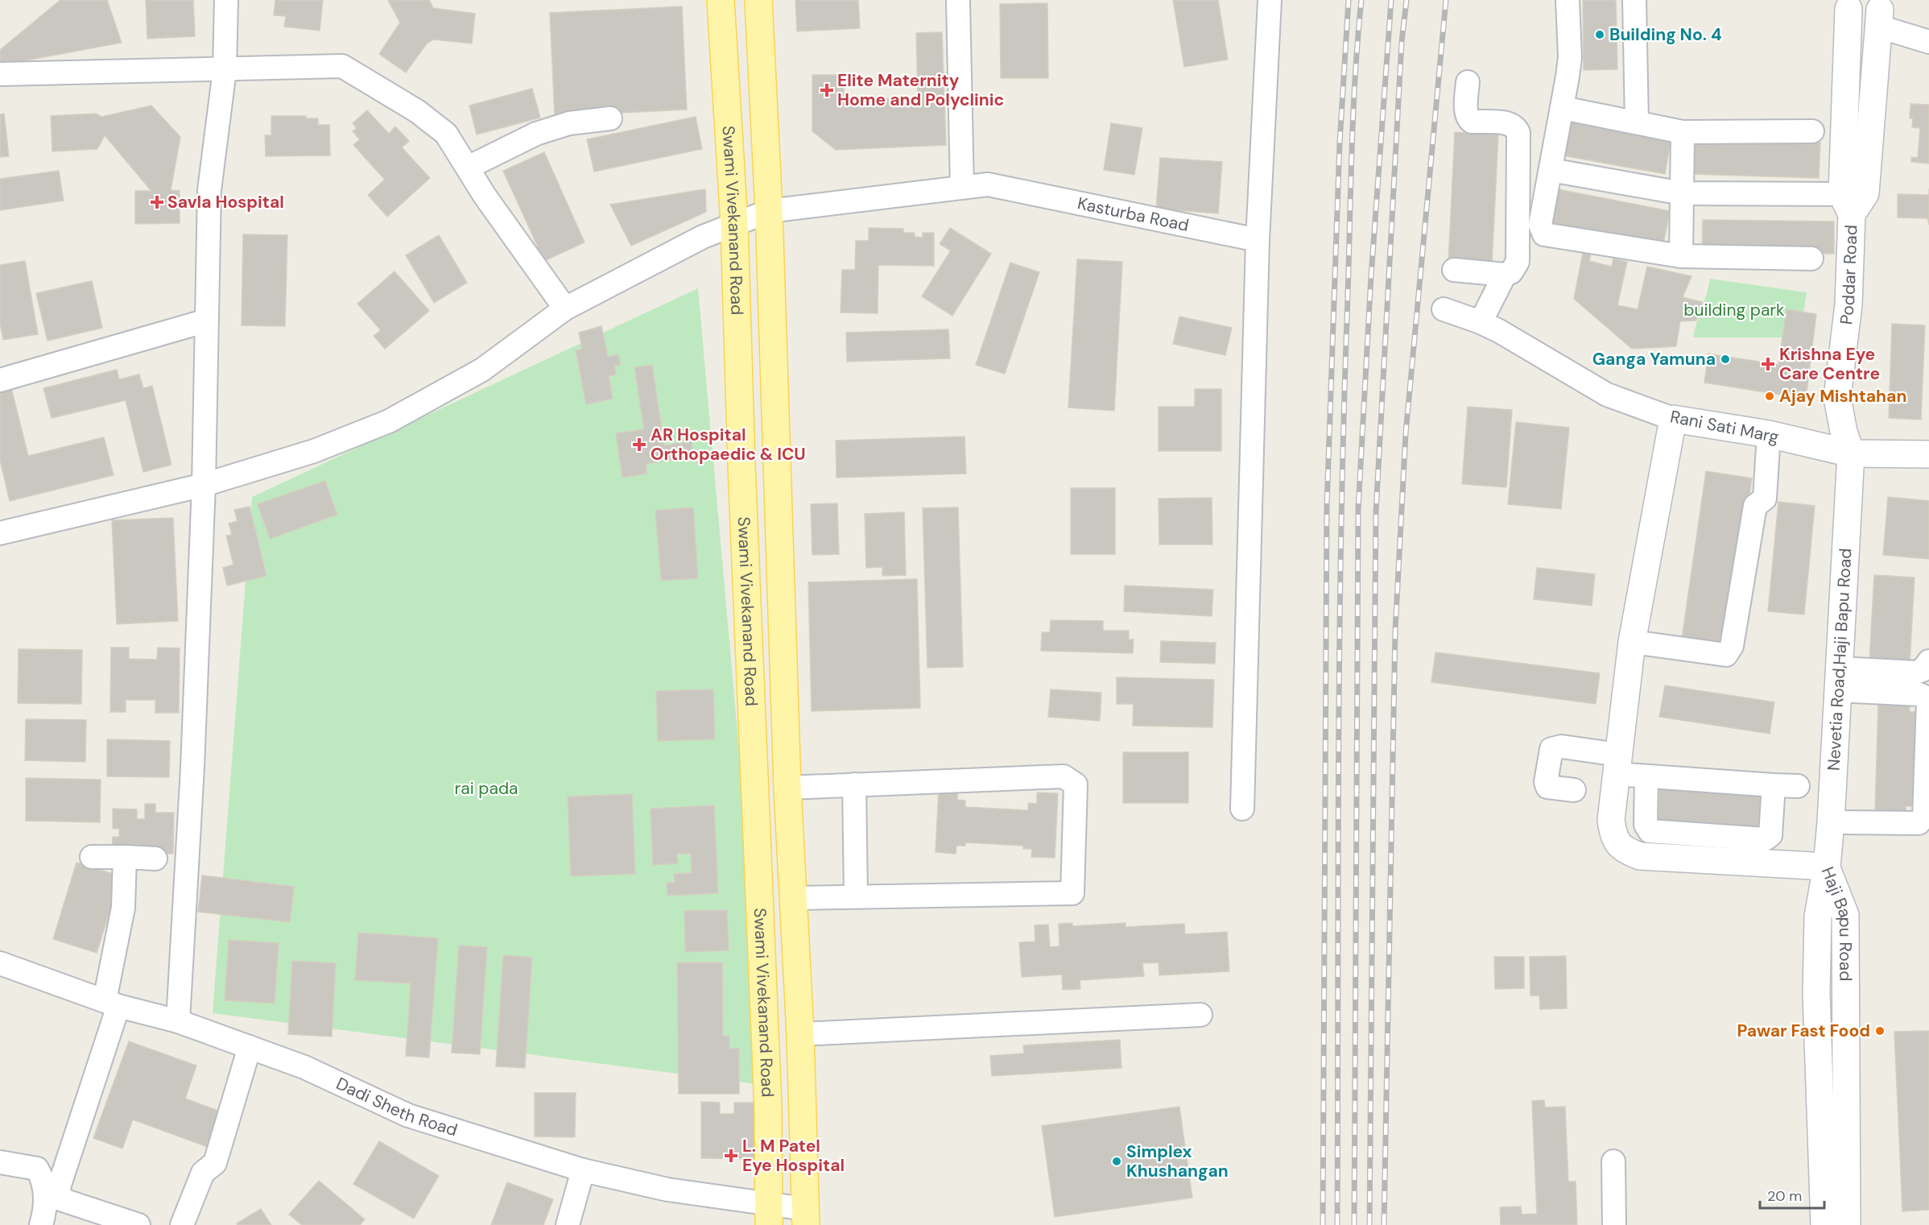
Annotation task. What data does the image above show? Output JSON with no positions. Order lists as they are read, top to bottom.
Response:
{
  "streets": {
    "main road": ["Swami Vivekanand Road"],
    "street": [
      "Kasturba Road",
      "Poddar Road",
      "Rani Sati Marg",
      "Nevetia Road,Haji Bapu Road",
      "Haji Bapu Road",
      "Dadi Sheth Road"
    ]
  },
  "crossings": [
    ["Kasturba Road", "Swami Vivekanand Road"],
    ["Swami Vivekanand Road", "Dadi Sheth Road"],
    ["Poddar Road", "Rani Sati Marg"],
    ["Poddar Road", "Nevetia Road,Haji Bapu Road"],
    ["Rani Sati Marg", "Nevetia Road,Haji Bapu Road"],
    ["Nevetia Road,Haji Bapu Road", "Haji Bapu Road"]
  ],
  "parks": ["building park", "rai pada"],
  "places": {
    "other": [
      "Building No. 4",
      "Ganga Yamuna",
      "Ajay Mishtahan",
      "Pawar Fast Food",
      "Simplex Khushangan"
    ],
    "health": [
      "Elite Maternity Home and Polyclinic",
      "Savla Hospital",
      "Krishna Eye Care Centre",
      "AR Hospital Orthopaedic & ICU",
      "L. M Patel Eye Hospital"
    ]
  },
  "scale_bar": "20 m"
}
